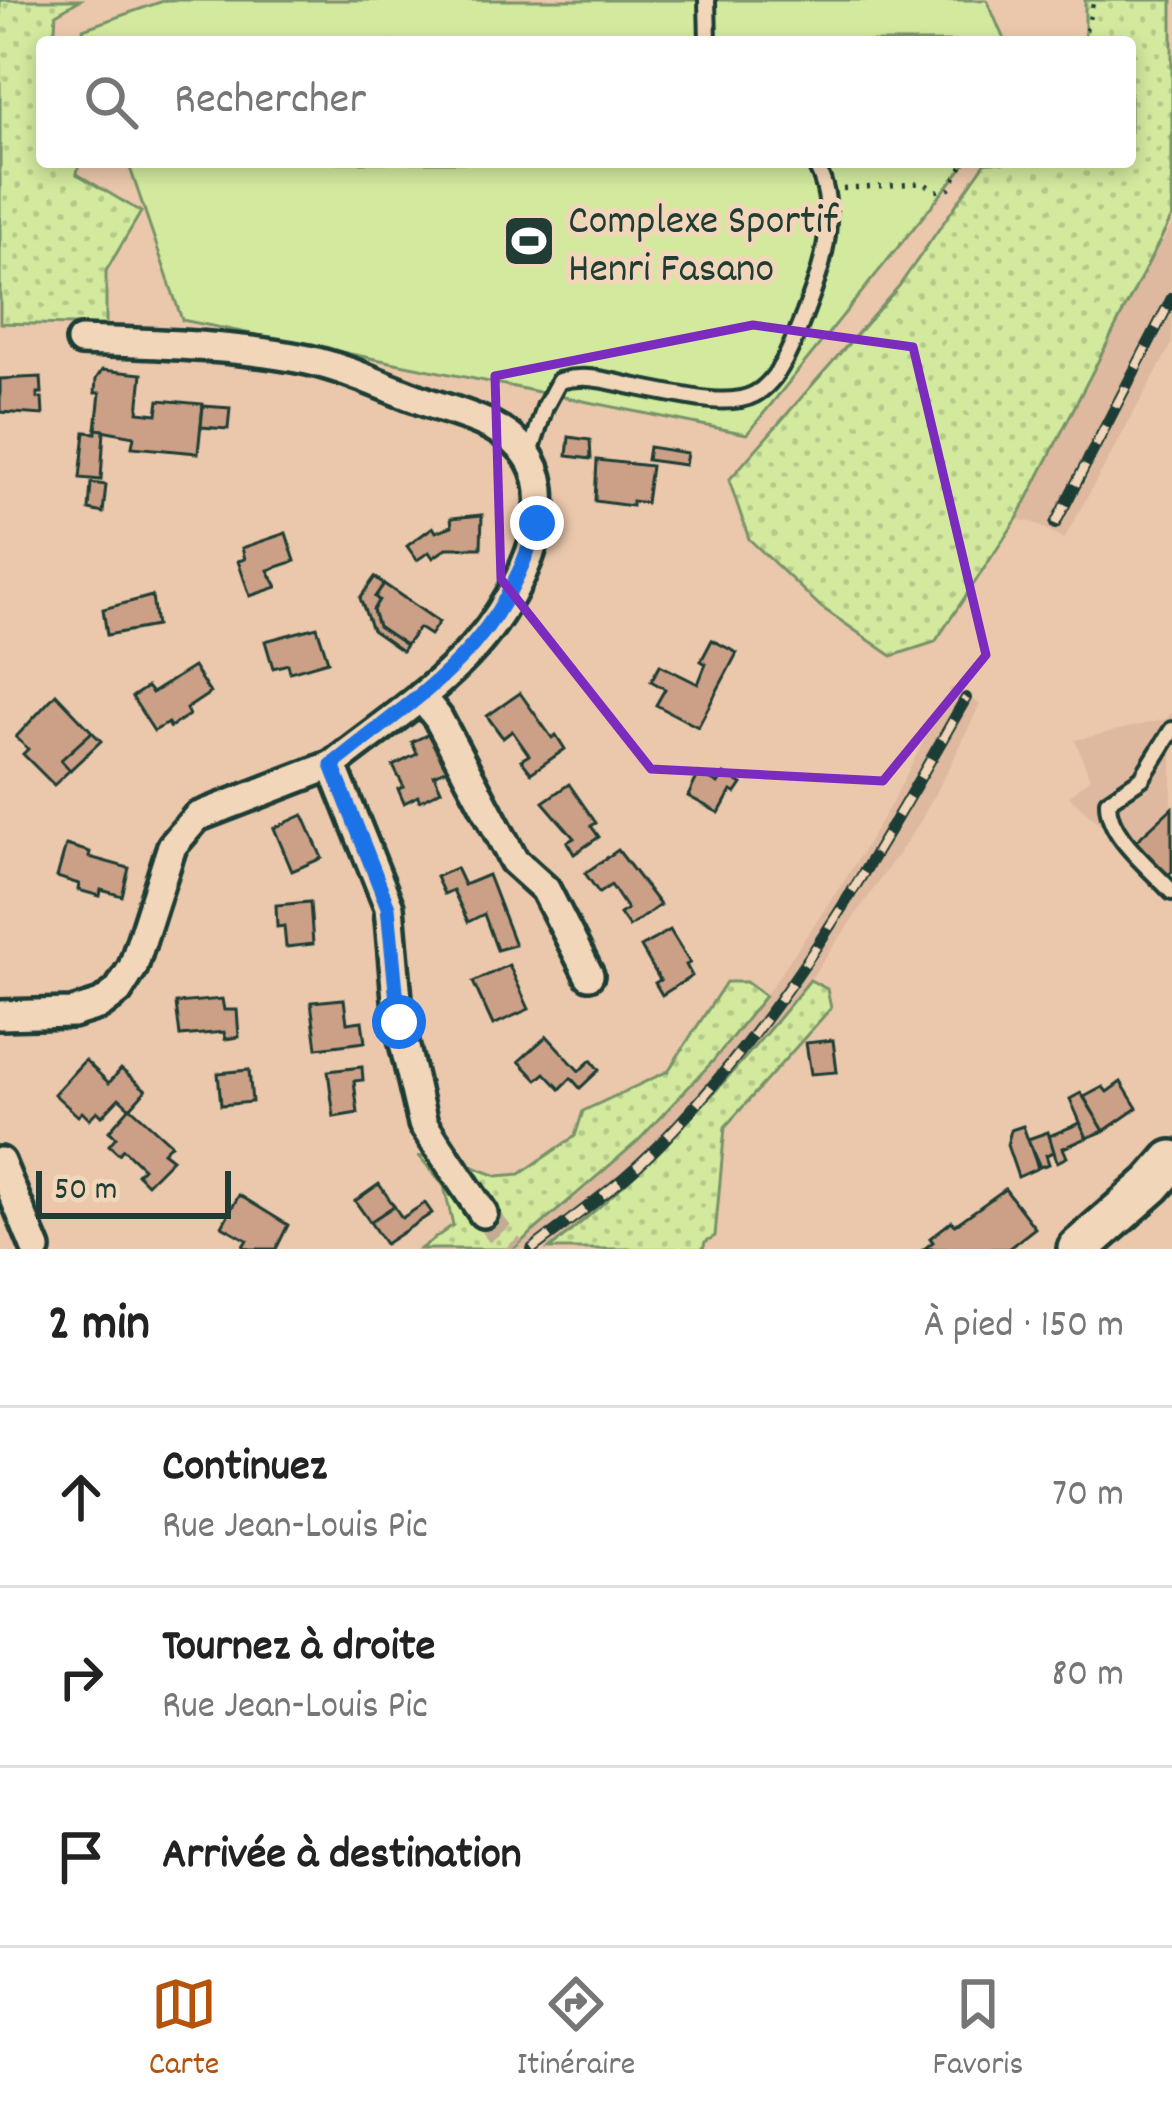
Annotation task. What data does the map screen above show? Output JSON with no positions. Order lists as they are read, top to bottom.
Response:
{
  "places": {
    "sports": ["Complexe Sportif Henri Fasano"]
  },
  "scale_bar": "50 m",
  "page": {
    "search": "Rechercher",
    "scale": "50 m",
    "heading": ["2 min", "À pied · 150 m"],
    "list": [
      ["Continuez", "Rue Jean-Louis Pic", "70 m"],
      ["Tournez à droite", "Rue Jean-Louis Pic", "80 m"],
      "Arrivée à destination"
    ],
    "nav": ["Carte", "Itinéraire", "Favoris"]
  }
}
